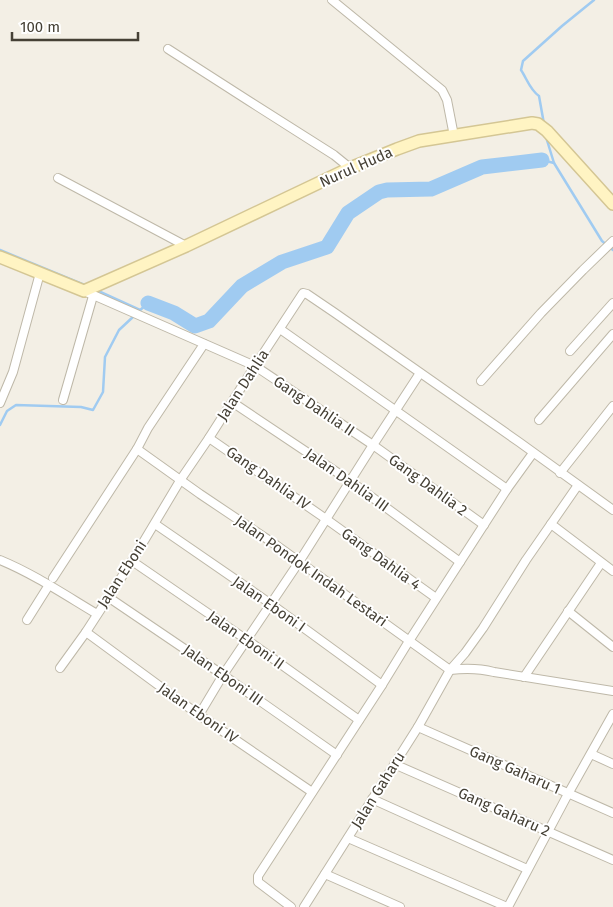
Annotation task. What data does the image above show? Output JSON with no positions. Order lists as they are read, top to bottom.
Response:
{
  "streets": {
    "street": [
      "Nurul Huda",
      "Jalan Dahlia",
      "Gang Dahlia II",
      "Gang Dahlia IV",
      "Jalan Dahlia III",
      "Gang Dahlia 2",
      "Gang Dahlia 4",
      "Jalan Pondok Indah Lestari",
      "Jalan Eboni",
      "Jalan Eboni I",
      "Jalan Eboni II",
      "Jalan Eboni III",
      "Jalan Eboni IV",
      "Gang Gaharu 1",
      "Jalan Gaharu",
      "Gang Gaharu 2"
    ]
  },
  "crossings": [
    ["Nurul Huda", "Gang Dahlia II"],
    ["Jalan Dahlia", "Gang Dahlia II"],
    ["Jalan Dahlia", "Gang Dahlia IV"],
    ["Jalan Dahlia", "Jalan Dahlia III"],
    ["Jalan Dahlia", "Jalan Pondok Indah Lestari"],
    ["Jalan Dahlia", "Jalan Eboni"],
    ["Gang Dahlia II", "Gang Dahlia 2"],
    ["Gang Dahlia IV", "Gang Dahlia 4"],
    ["Jalan Pondok Indah Lestari", "Jalan Eboni"],
    ["Jalan Pondok Indah Lestari", "Jalan Gaharu"],
    ["Jalan Eboni", "Jalan Eboni I"],
    ["Jalan Eboni", "Jalan Eboni II"],
    ["Jalan Eboni", "Jalan Eboni III"],
    ["Jalan Eboni", "Jalan Eboni IV"],
    ["Gang Gaharu 1", "Jalan Gaharu"],
    ["Jalan Gaharu", "Gang Gaharu 2"]
  ],
  "scale_bar": "100 m"
}
